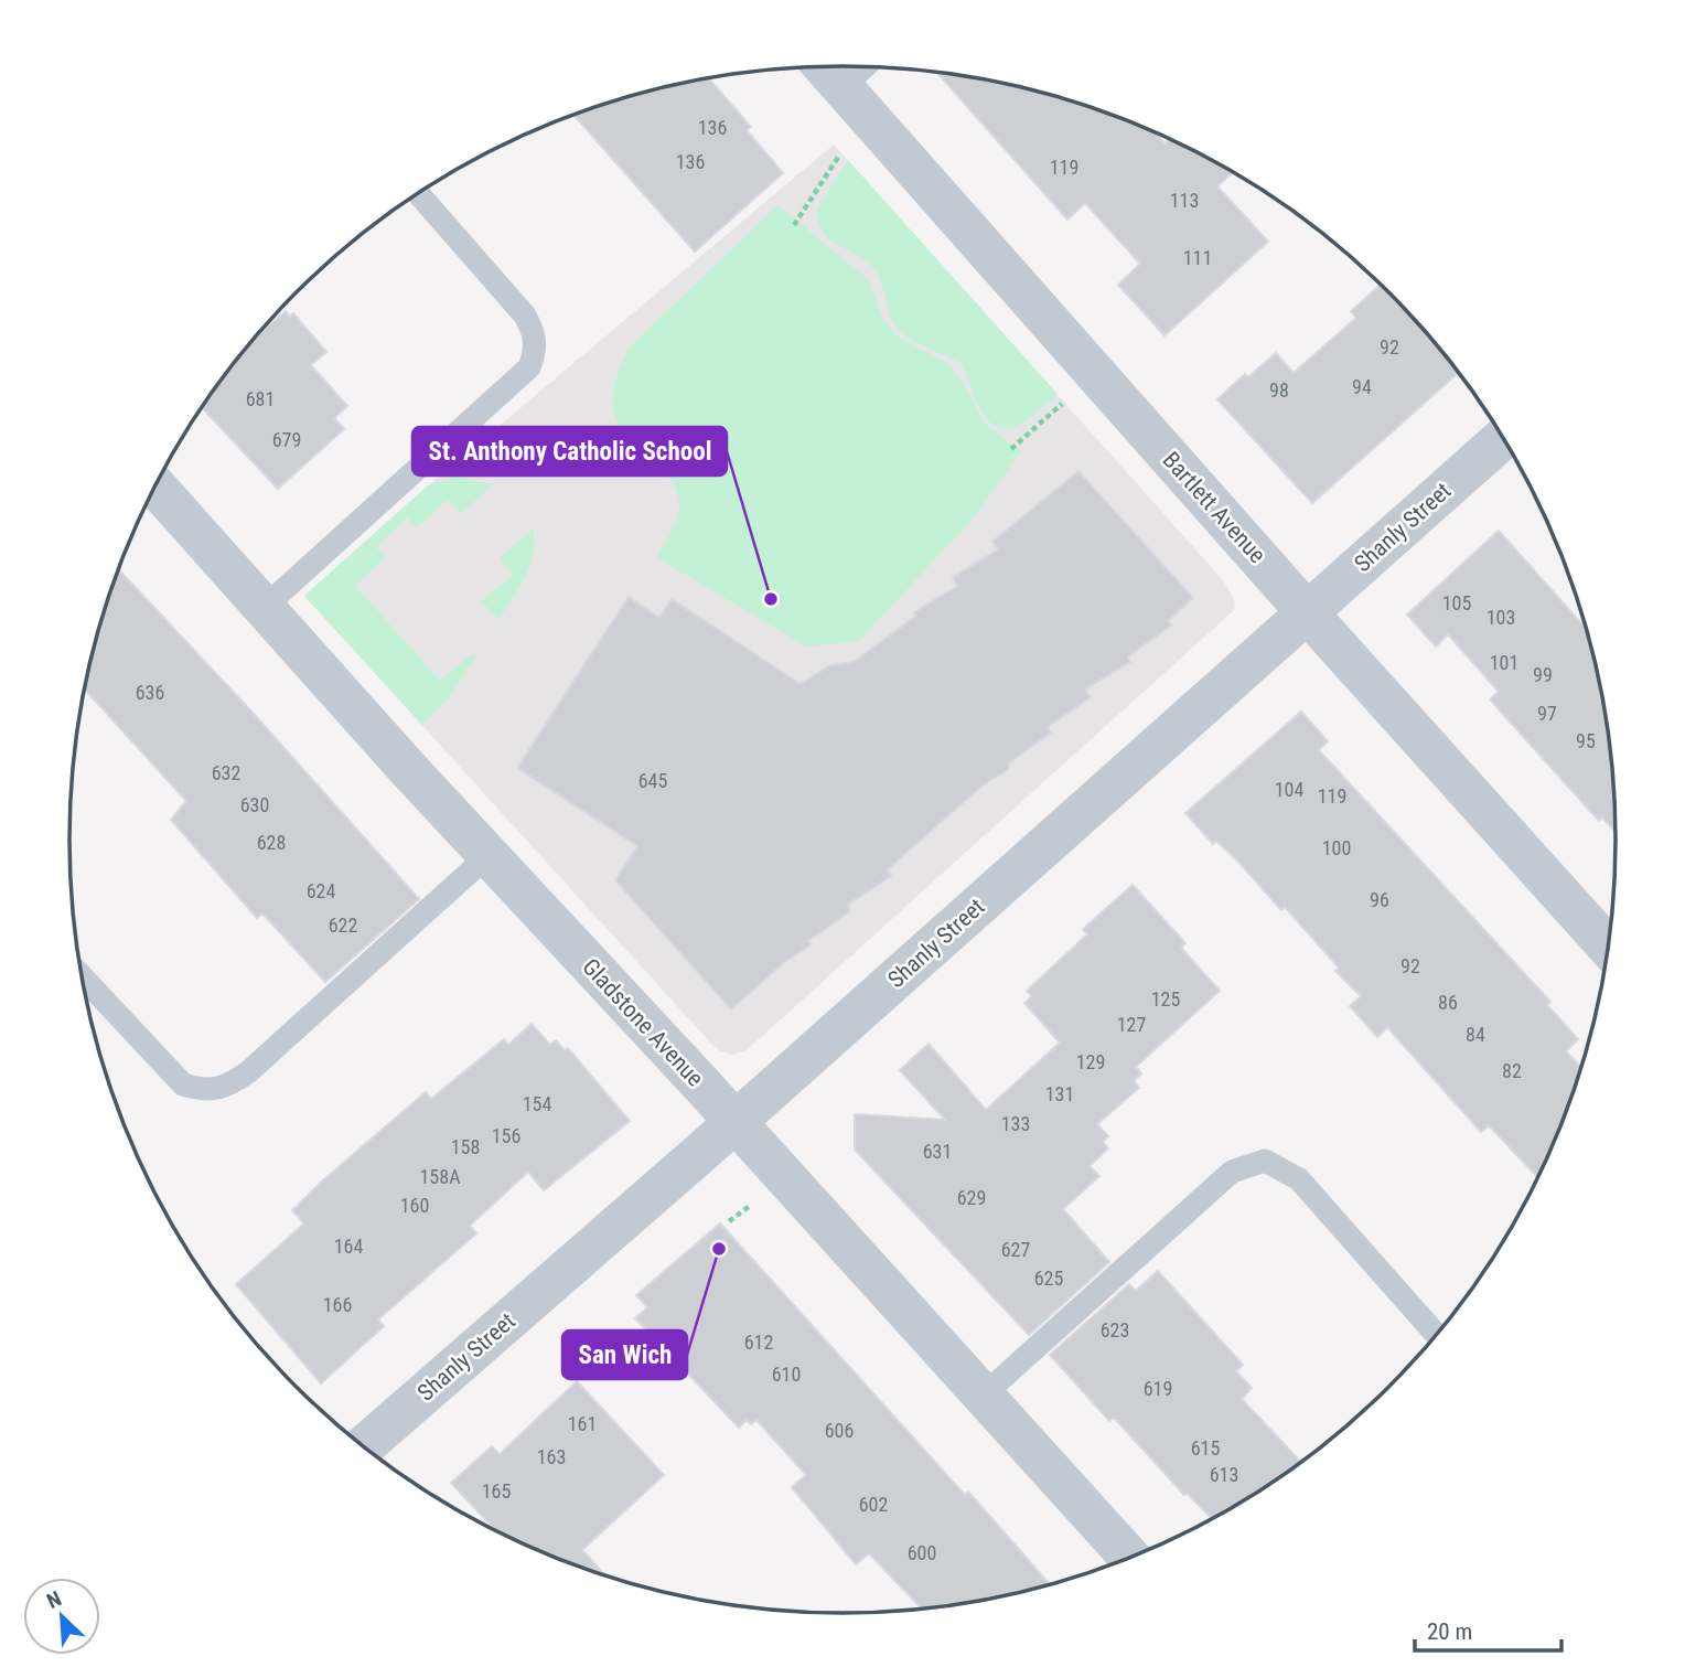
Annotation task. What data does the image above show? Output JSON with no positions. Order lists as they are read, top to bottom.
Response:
{
  "streets": {
    "street": ["Bartlett Avenue", "Shanly Street", "Gladstone Avenue"]
  },
  "crossings": [
    ["Bartlett Avenue", "Shanly Street"],
    ["Shanly Street", "Gladstone Avenue"]
  ],
  "places": ["St. Anthony Catholic School", "San Wich"],
  "house_numbers": [
    "136",
    "136",
    "119",
    "113",
    "111",
    "92",
    "94",
    "98",
    "681",
    "679",
    "105",
    "103",
    "101",
    "99",
    "636",
    "97",
    "95",
    "632",
    "645",
    "104",
    "119",
    "630",
    "628",
    "100",
    "624",
    "96",
    "622",
    "92",
    "125",
    "86",
    "127",
    "84",
    "129",
    "82",
    "131",
    "154",
    "133",
    "156",
    "158",
    "631",
    "158A",
    "629",
    "160",
    "164",
    "627",
    "625",
    "166",
    "623",
    "612",
    "610",
    "619",
    "161",
    "606",
    "615",
    "163",
    "613",
    "165",
    "602",
    "600"
  ],
  "scale_bar": "20 m",
  "north": "top left"
}
